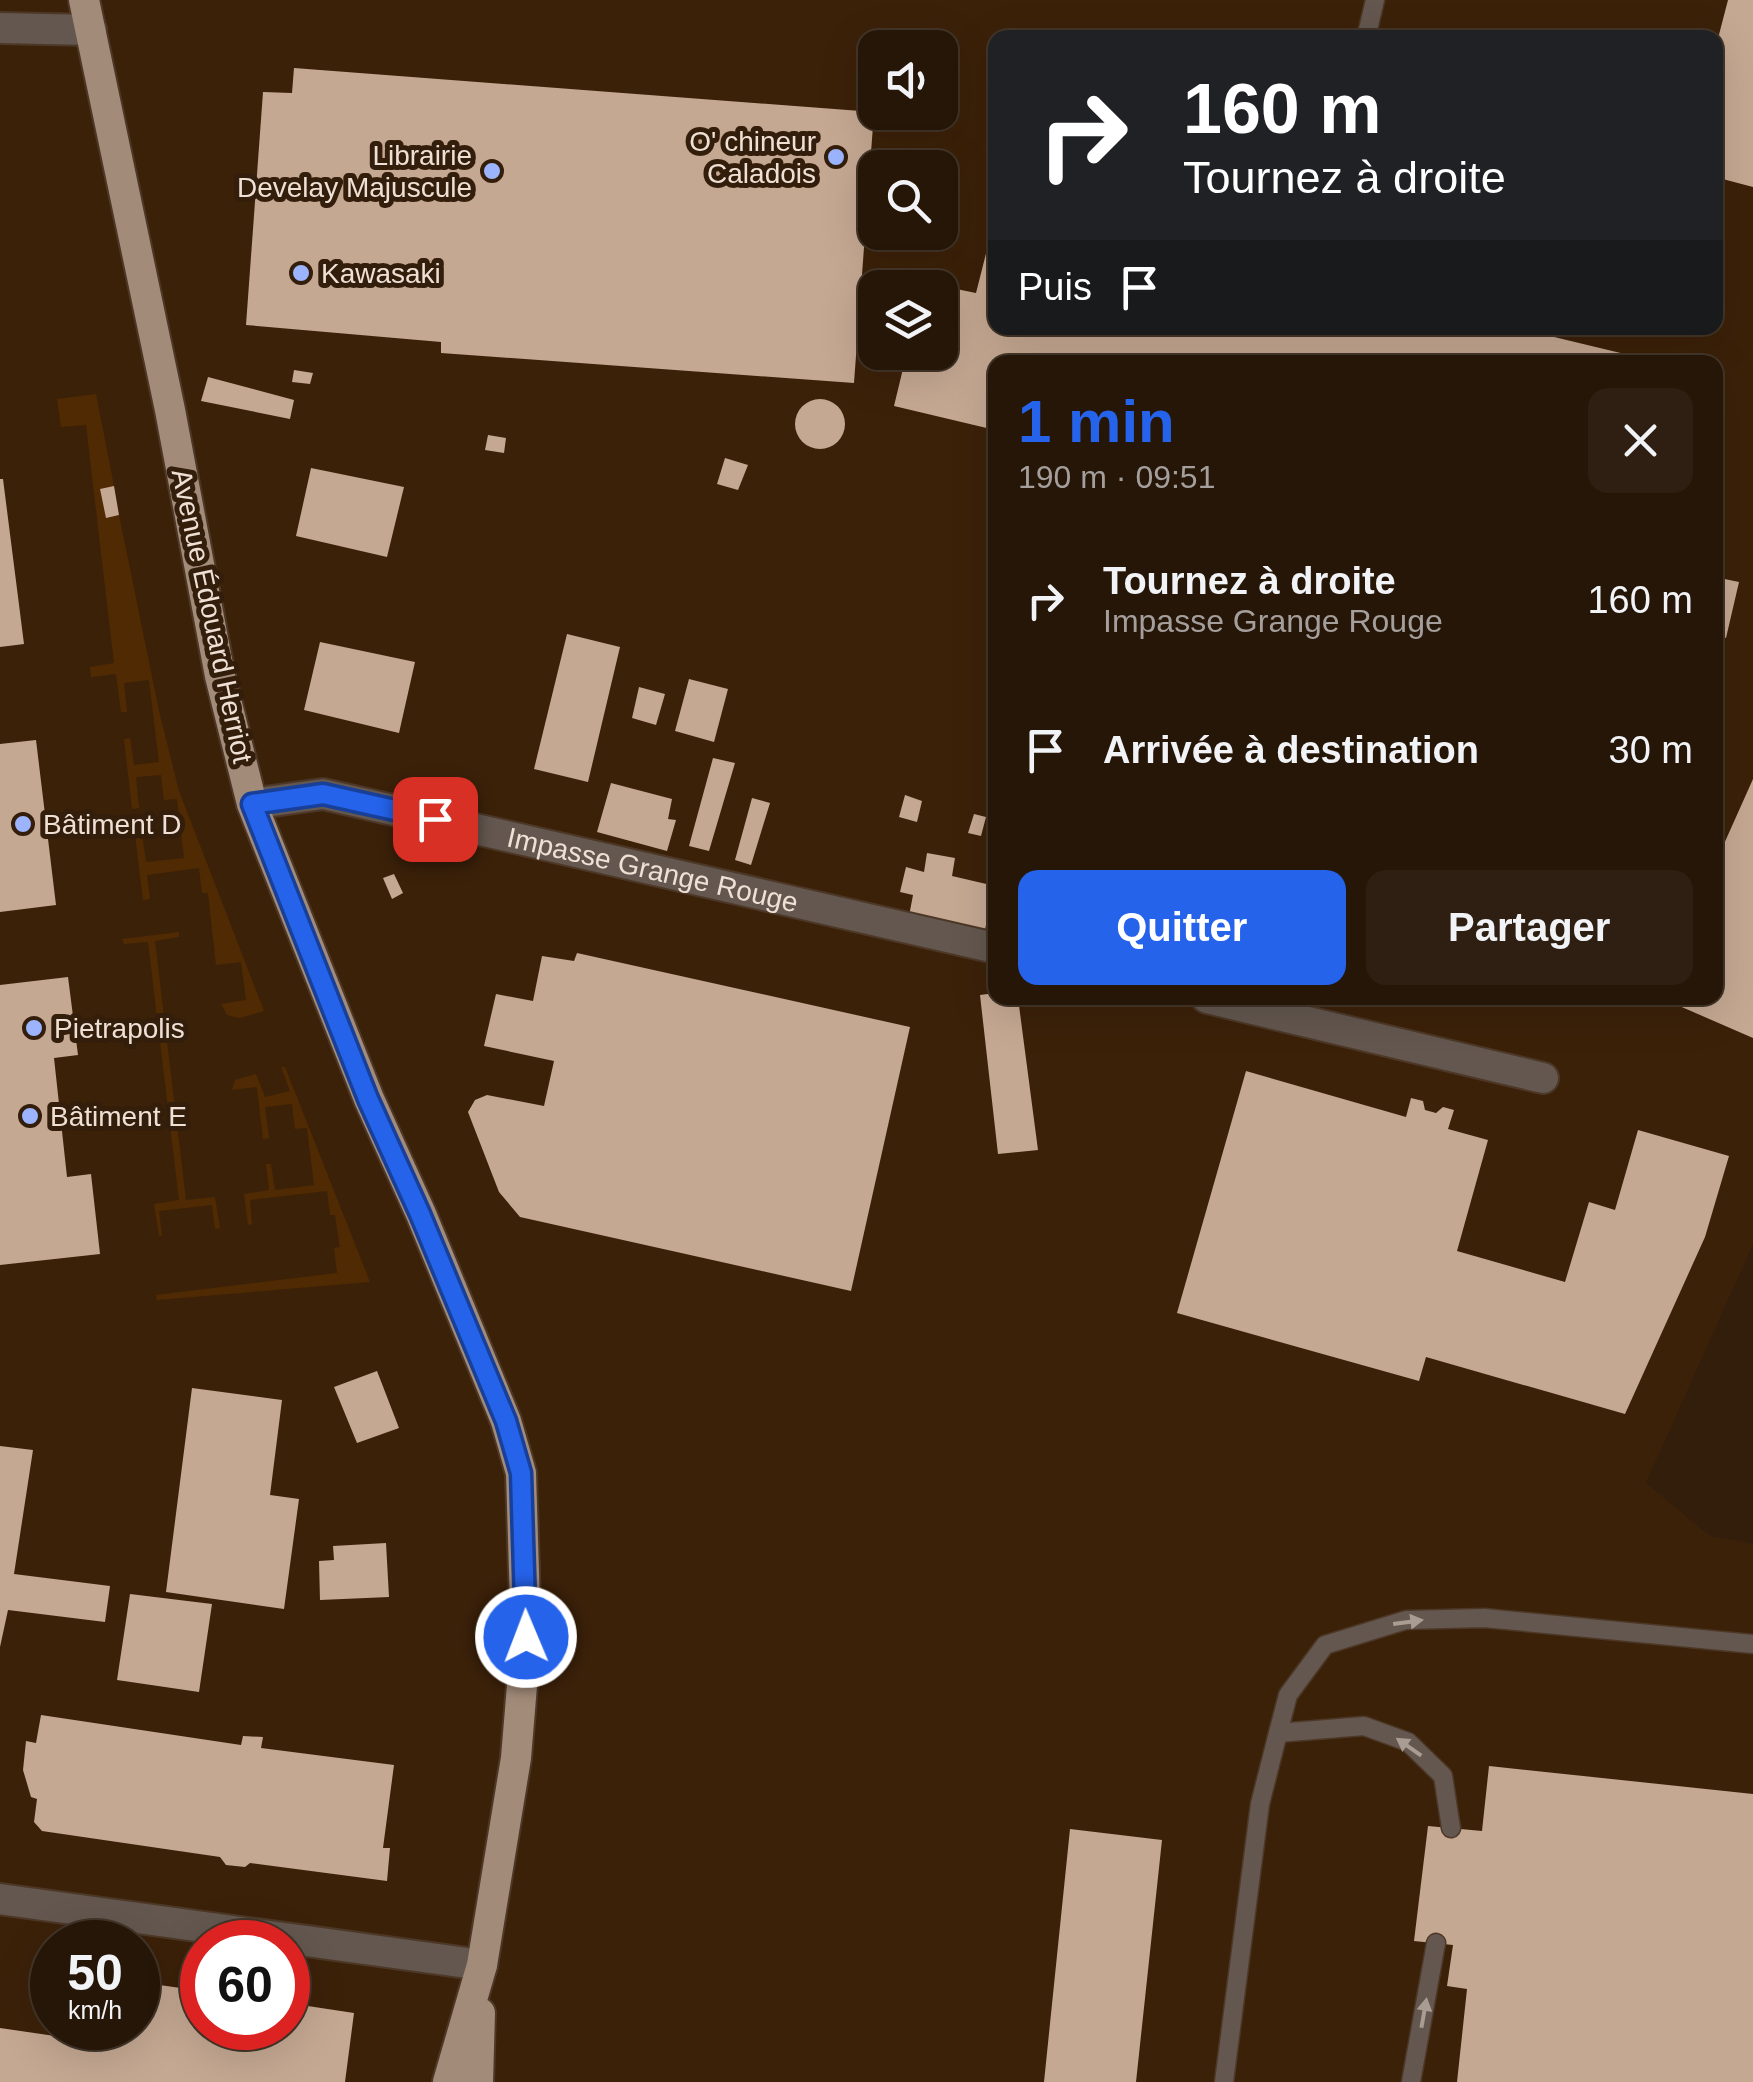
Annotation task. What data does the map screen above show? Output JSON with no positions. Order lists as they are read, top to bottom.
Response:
{
  "streets": {
    "main road": ["Avenue Édouard Herriot"],
    "street": ["Impasse Grange Rouge"]
  },
  "crossings": [
    ["Avenue Édouard Herriot", "Impasse Grange Rouge"]
  ],
  "places": [
    "O' chineur Caladois",
    "Librairie Develay Majuscule",
    "Kawasaki",
    "Bâtiment D",
    "Pietrapolis",
    "Bâtiment E"
  ],
  "page": {
    "turn": ["160 m", "Tournez à droite"],
    "then": "Puis",
    "heading": ["1 min", "190 m · 09:51"],
    "list": [
      {
        "name": "Tournez à droite",
        "note": "Impasse Grange Rouge",
        "value": "160 m"
      },
      {
        "name": "Arrivée à destination",
        "value": "30 m"
      }
    ],
    "buttons": ["Quitter", "Partager"],
    "speed": "50 km/h",
    "limit": "60"
  }
}
